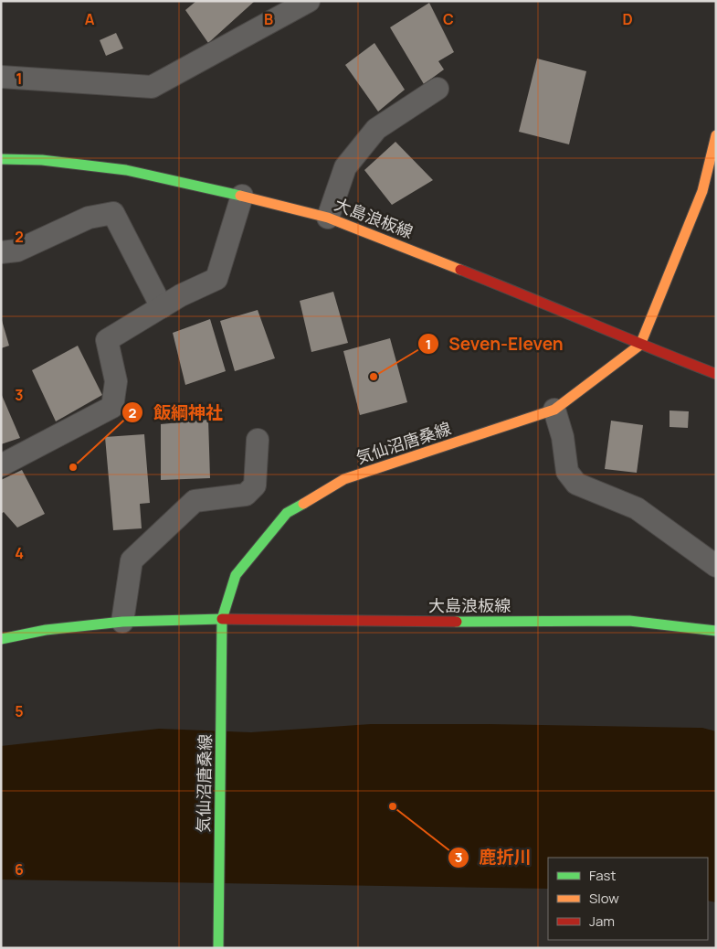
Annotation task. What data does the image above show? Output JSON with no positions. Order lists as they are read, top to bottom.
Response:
{
  "streets": {
    "main road": ["大島浪板線", "気仙沼唐桑線"]
  },
  "crossings": [
    ["大島浪板線", "気仙沼唐桑線"]
  ],
  "places": ["Seven-Eleven", "飯綱神社", "鹿折川"],
  "legend": ["Fast", "Slow", "Jam"],
  "grid": {
    "columns": [
      "A",
      "B",
      "C",
      "D"
    ],
    "rows": [
      "1",
      "2",
      "3",
      "4",
      "5",
      "6"
    ]
  }
}
